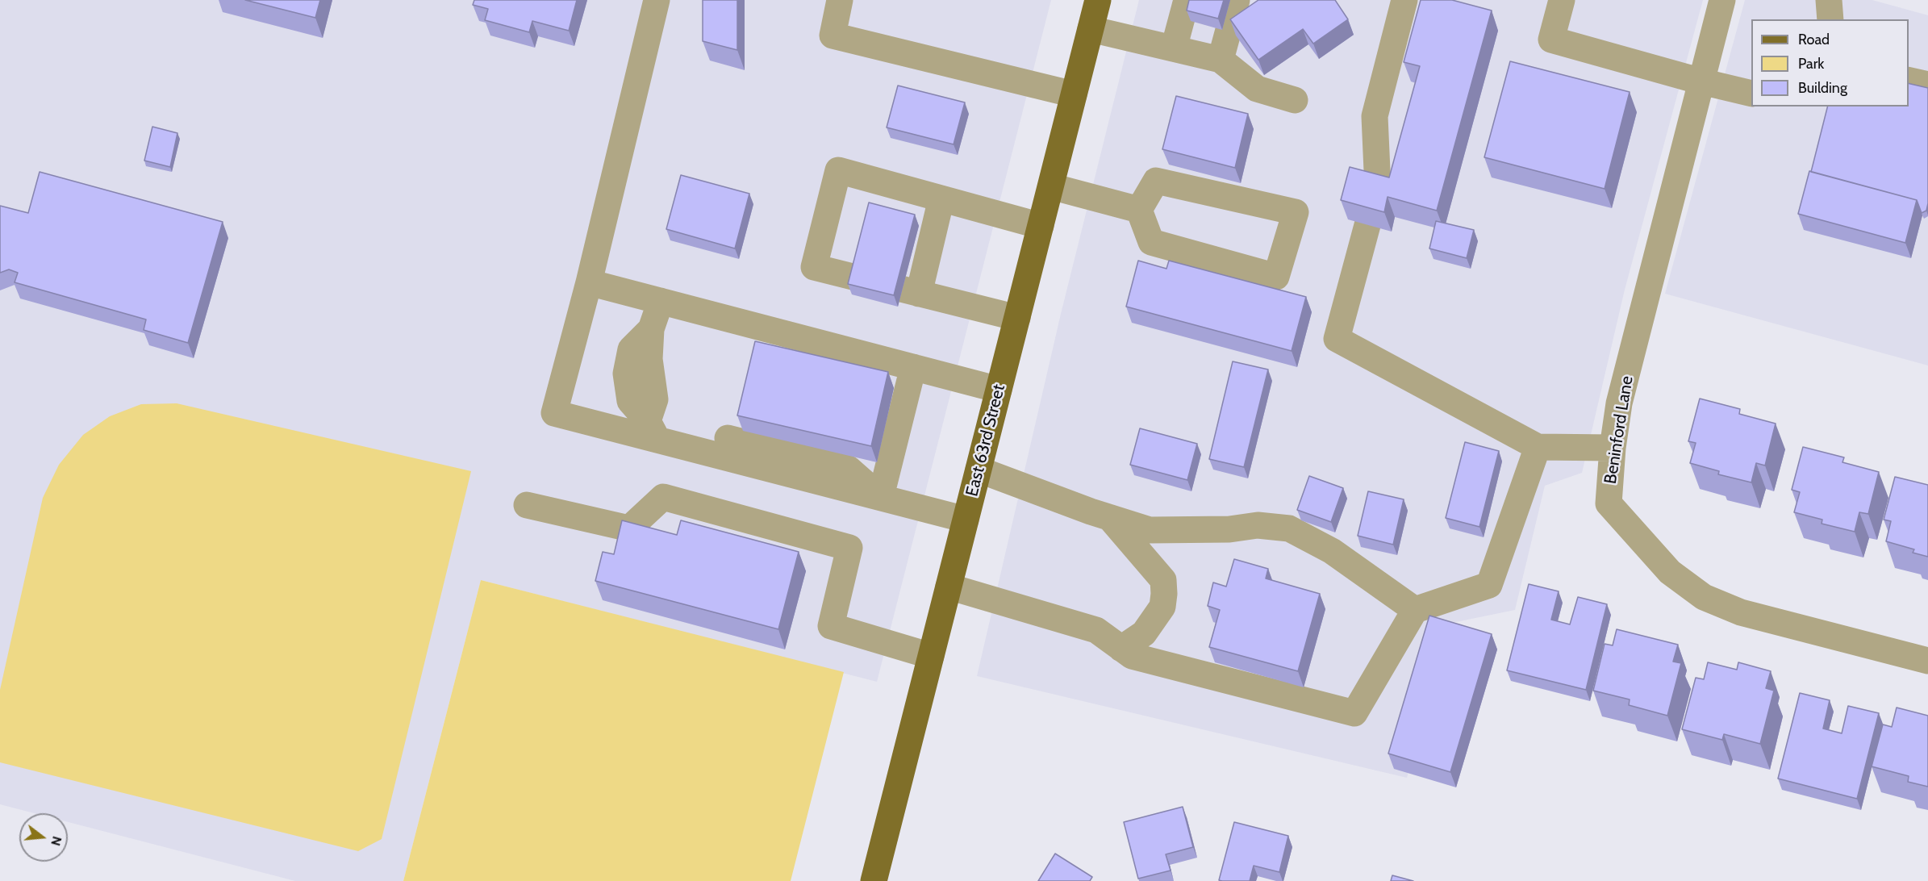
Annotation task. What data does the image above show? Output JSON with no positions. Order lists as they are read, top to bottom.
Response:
{
  "streets": {
    "main road": ["East 63rd Street"],
    "street": ["Beninford Lane"]
  },
  "legend": ["Road", "Park", "Building"],
  "north": "right"
}
